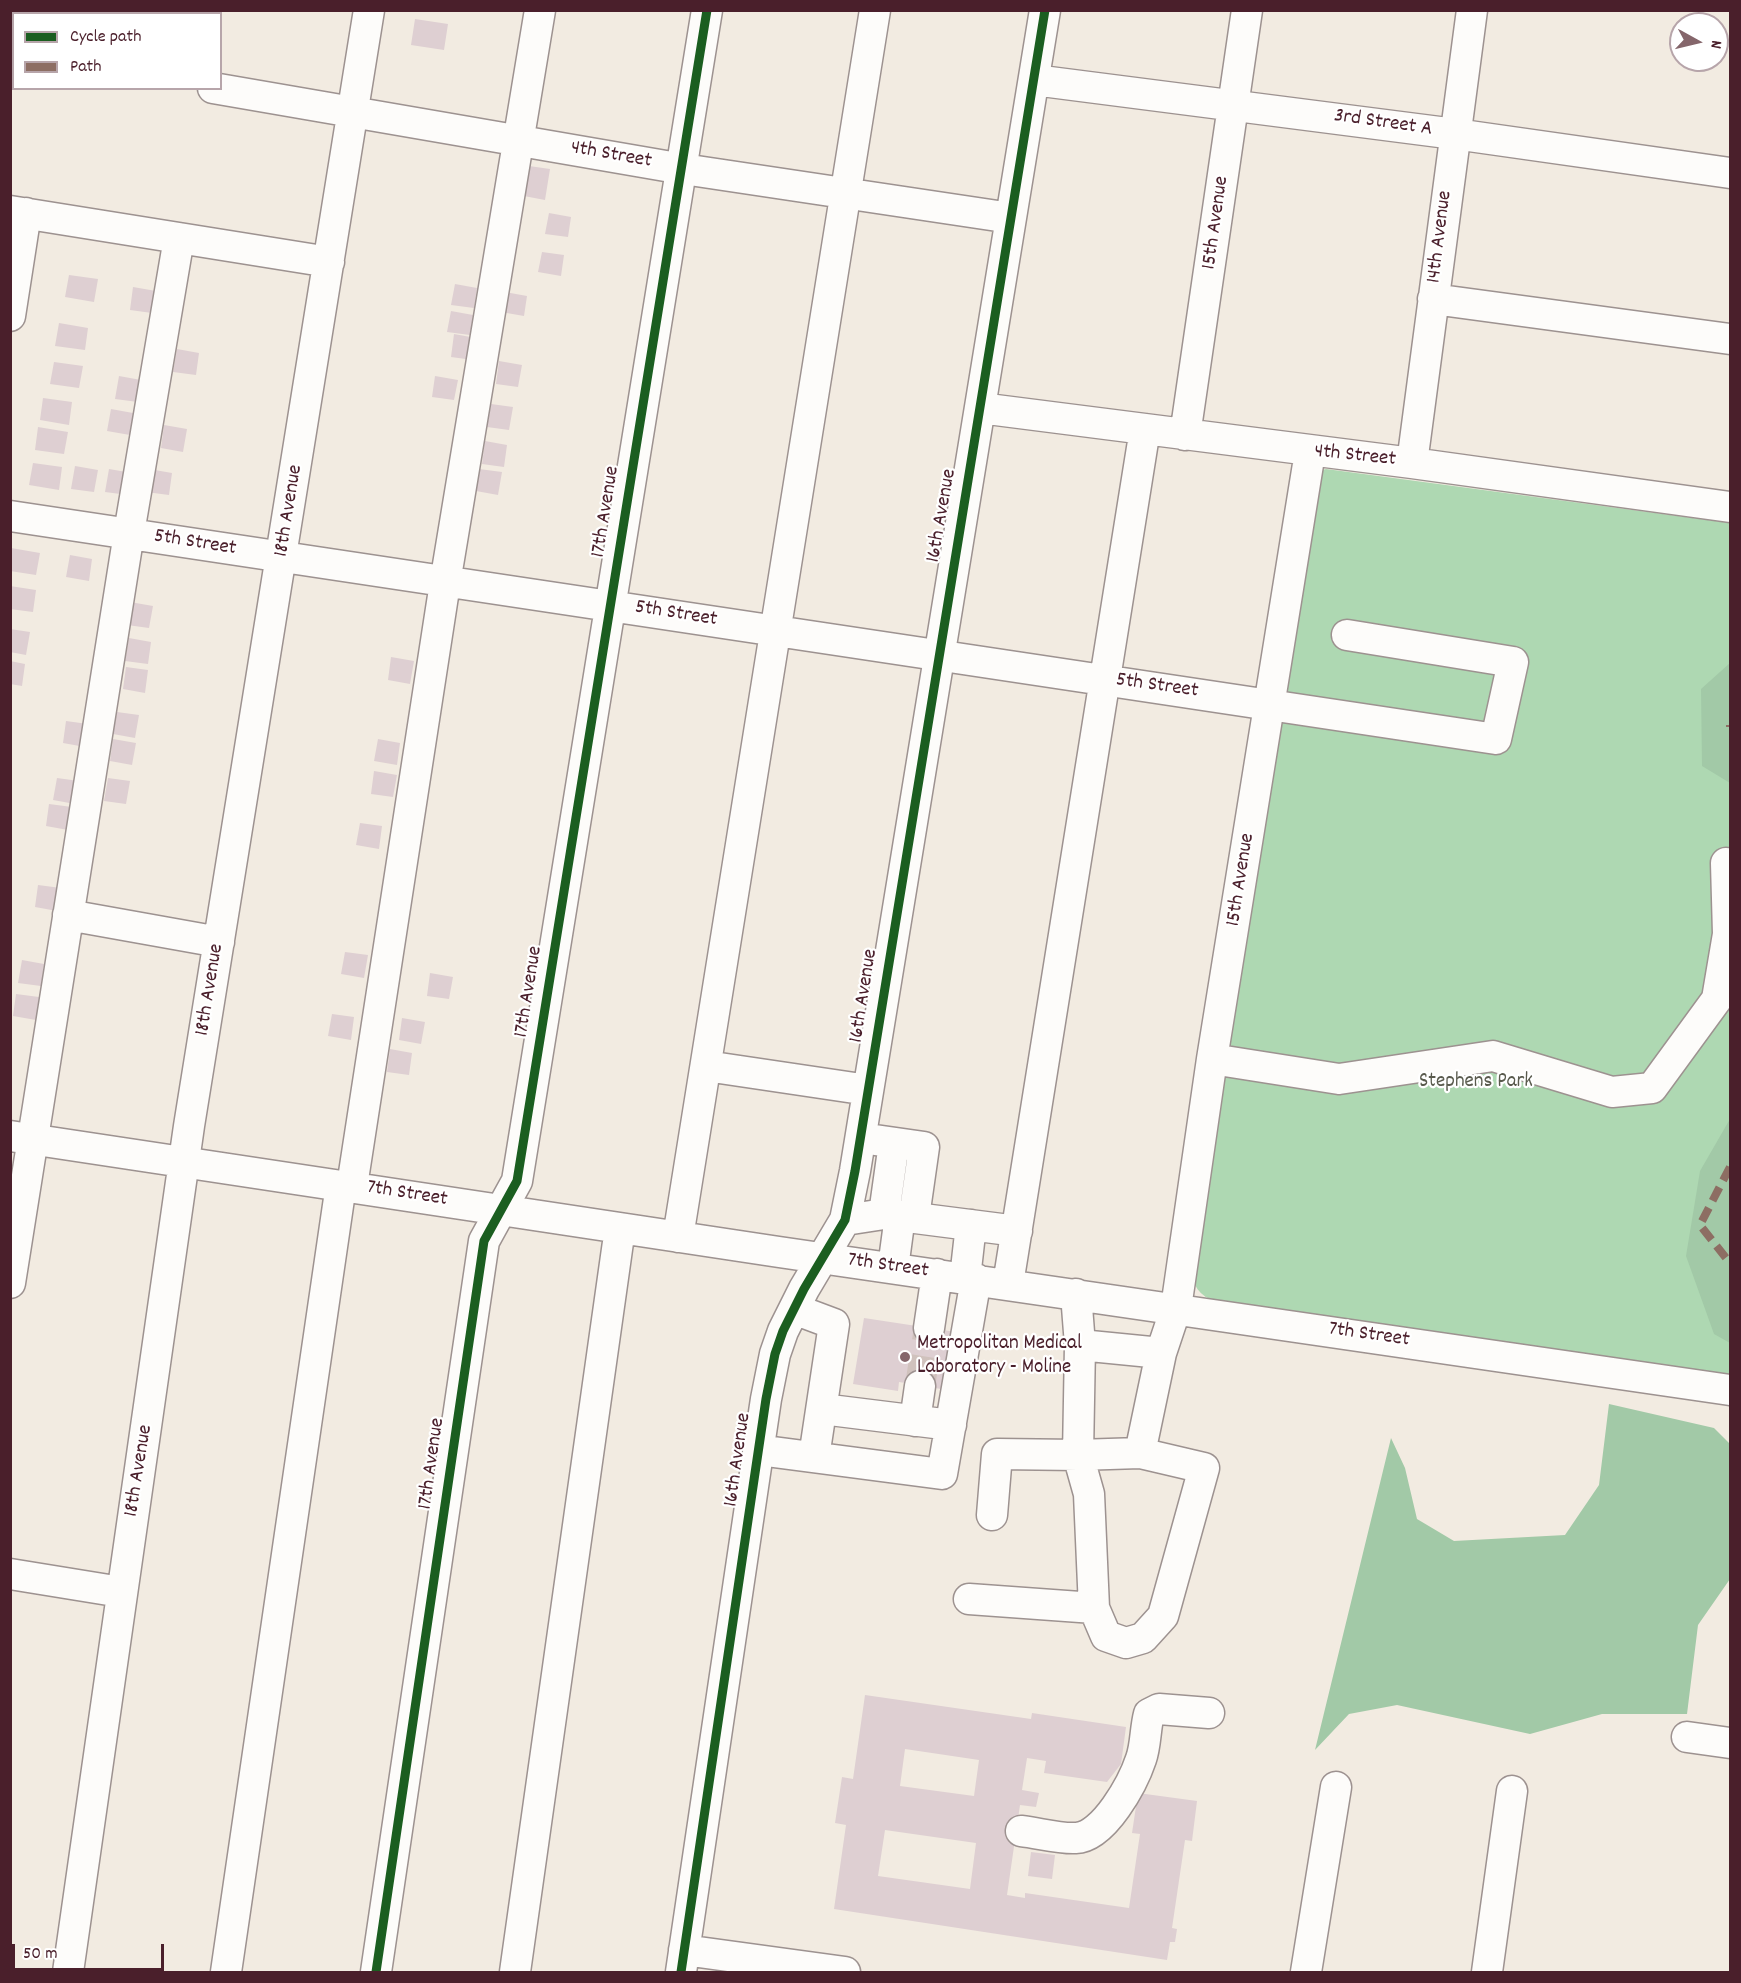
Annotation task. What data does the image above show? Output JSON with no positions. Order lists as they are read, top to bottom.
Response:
{
  "streets": {
    "street": [
      "3rd Street A",
      "4th Street",
      "15th Avenue",
      "14th Avenue",
      "18th Avenue",
      "17th Avenue",
      "16th Avenue",
      "5th Street",
      "7th Street"
    ]
  },
  "crossings": [
    ["3rd Street A", "15th Avenue"],
    ["3rd Street A", "14th Avenue"],
    ["3rd Street A", "16th Avenue"],
    ["4th Street", "15th Avenue"],
    ["4th Street", "14th Avenue"],
    ["4th Street", "18th Avenue"],
    ["4th Street", "17th Avenue"],
    ["4th Street", "16th Avenue"],
    ["15th Avenue", "5th Street"],
    ["15th Avenue", "7th Street"],
    ["18th Avenue", "5th Street"],
    ["18th Avenue", "7th Street"],
    ["17th Avenue", "5th Street"],
    ["17th Avenue", "7th Street"],
    ["16th Avenue", "5th Street"],
    ["16th Avenue", "7th Street"]
  ],
  "parks": ["Stephens Park"],
  "places": ["Metropolitan Medical Laboratory - Moline"],
  "legend": ["Cycle path", "Path"],
  "scale_bar": "50 m",
  "north": "right"
}
